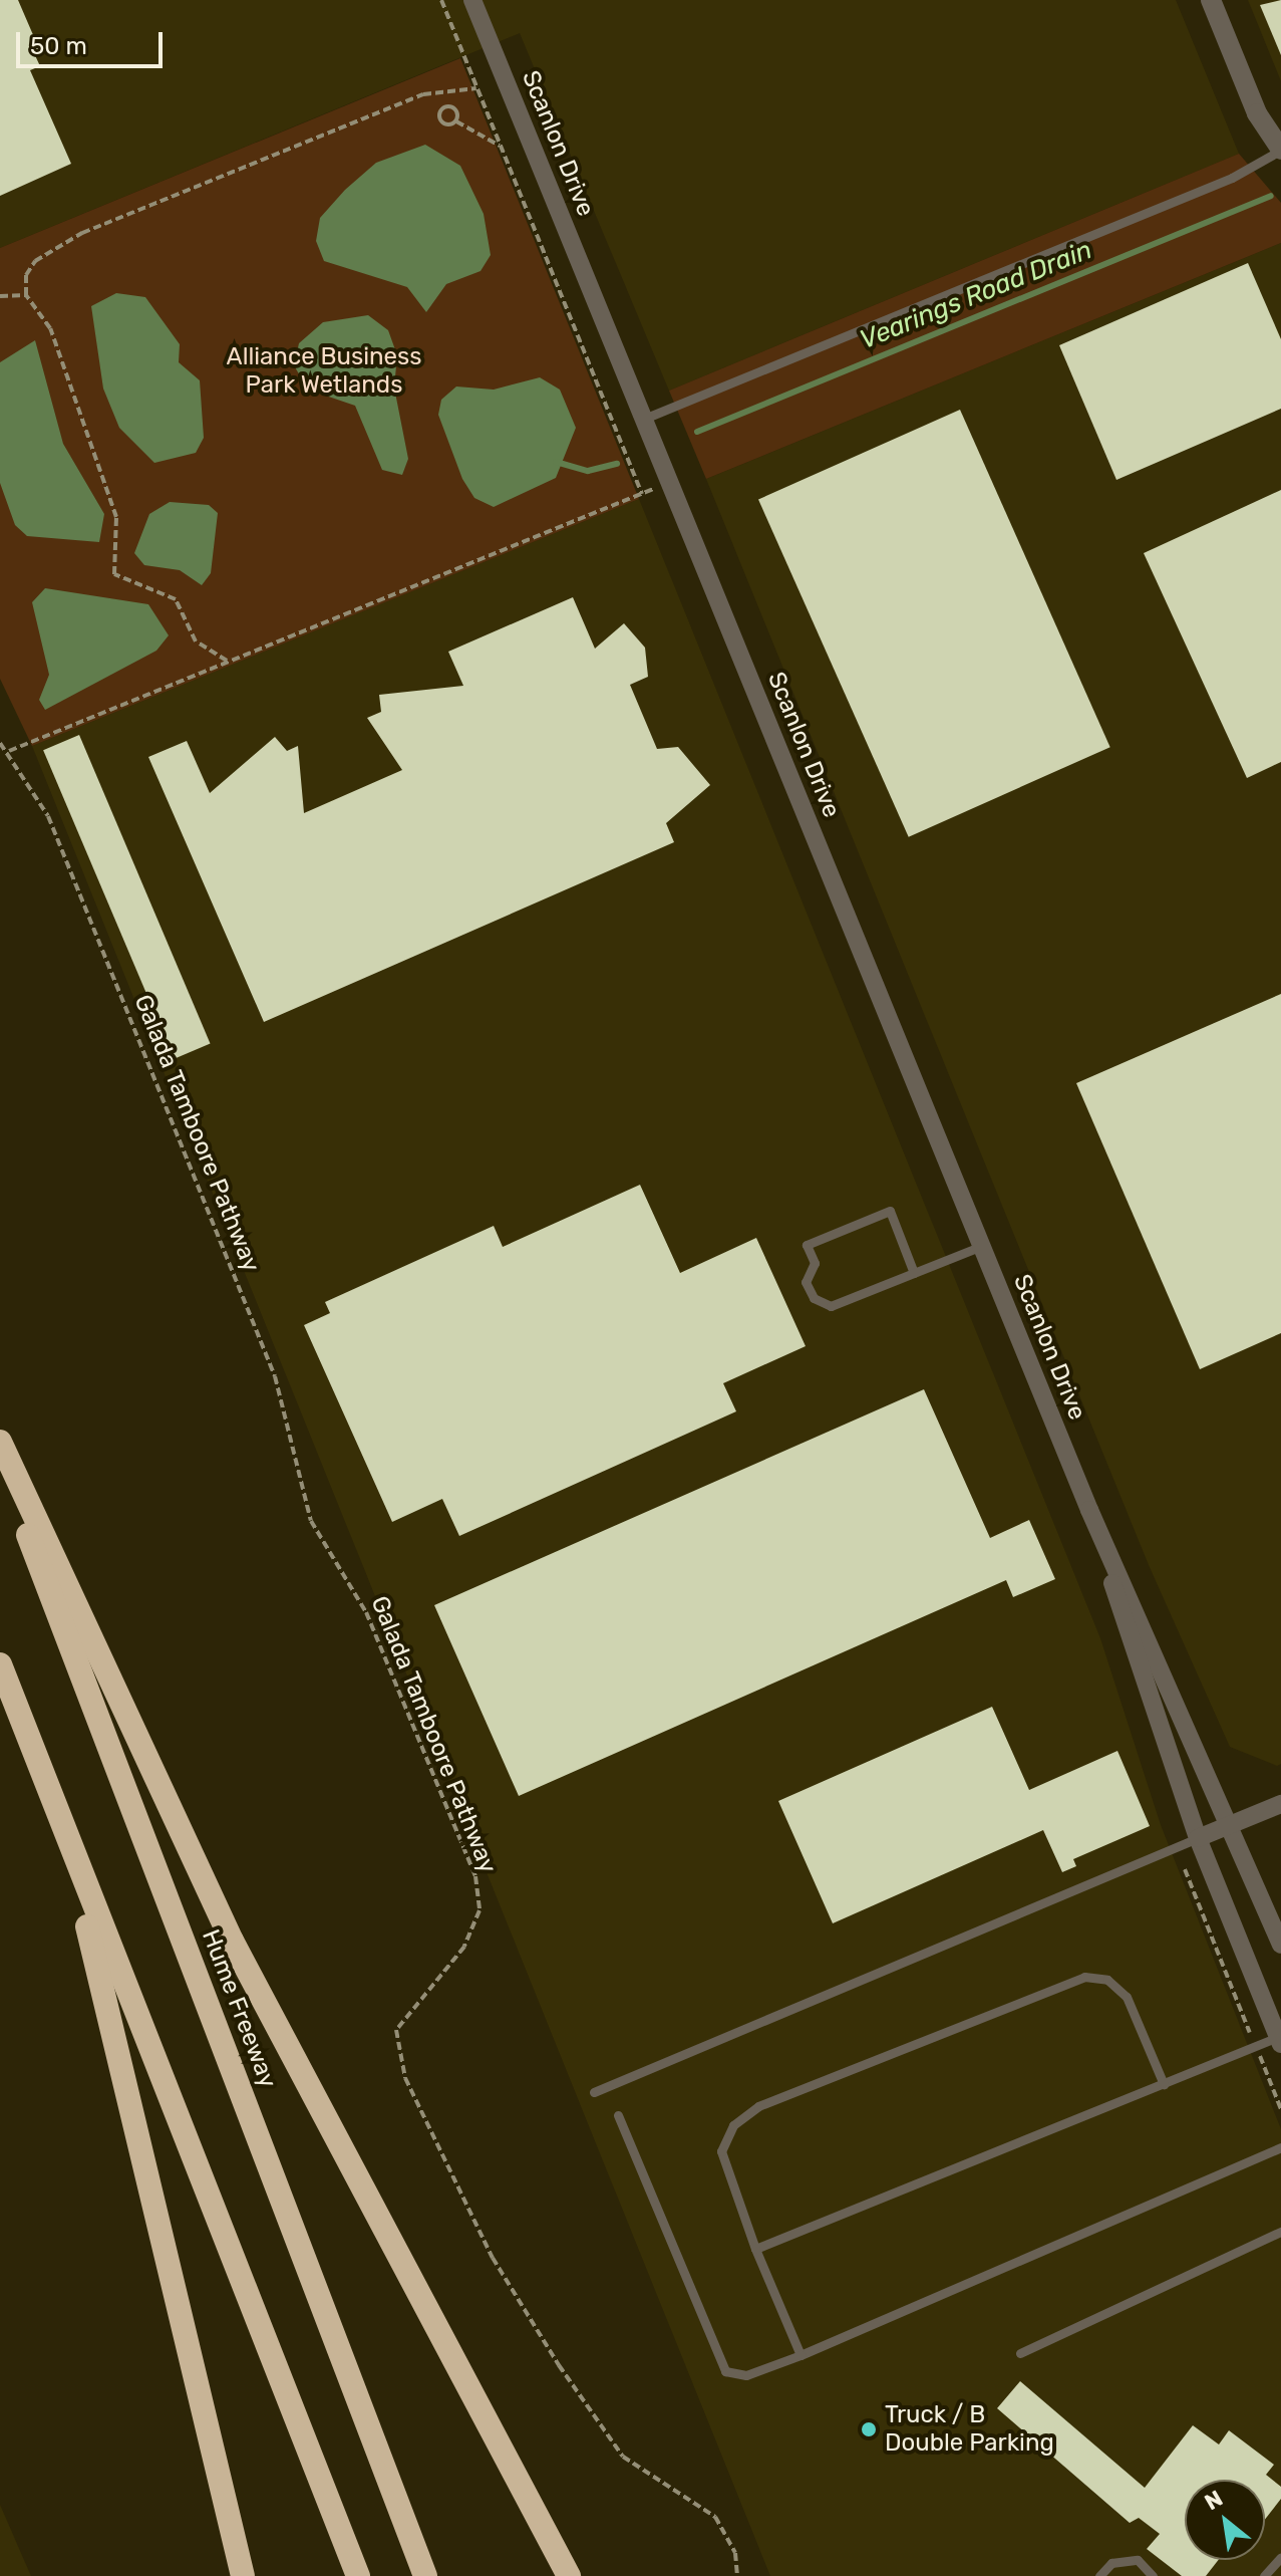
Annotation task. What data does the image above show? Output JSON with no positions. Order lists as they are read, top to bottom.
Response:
{
  "streets": {
    "highway": ["Hume Freeway"],
    "street": ["Scanlon Drive"],
    "path": ["Galada Tamboore Pathway"]
  },
  "water": ["Vearings Road Drain"],
  "parks": ["Alliance Business Park Wetlands"],
  "places": ["Truck / B Double Parking"],
  "scale_bar": "50 m",
  "north": "top left"
}
